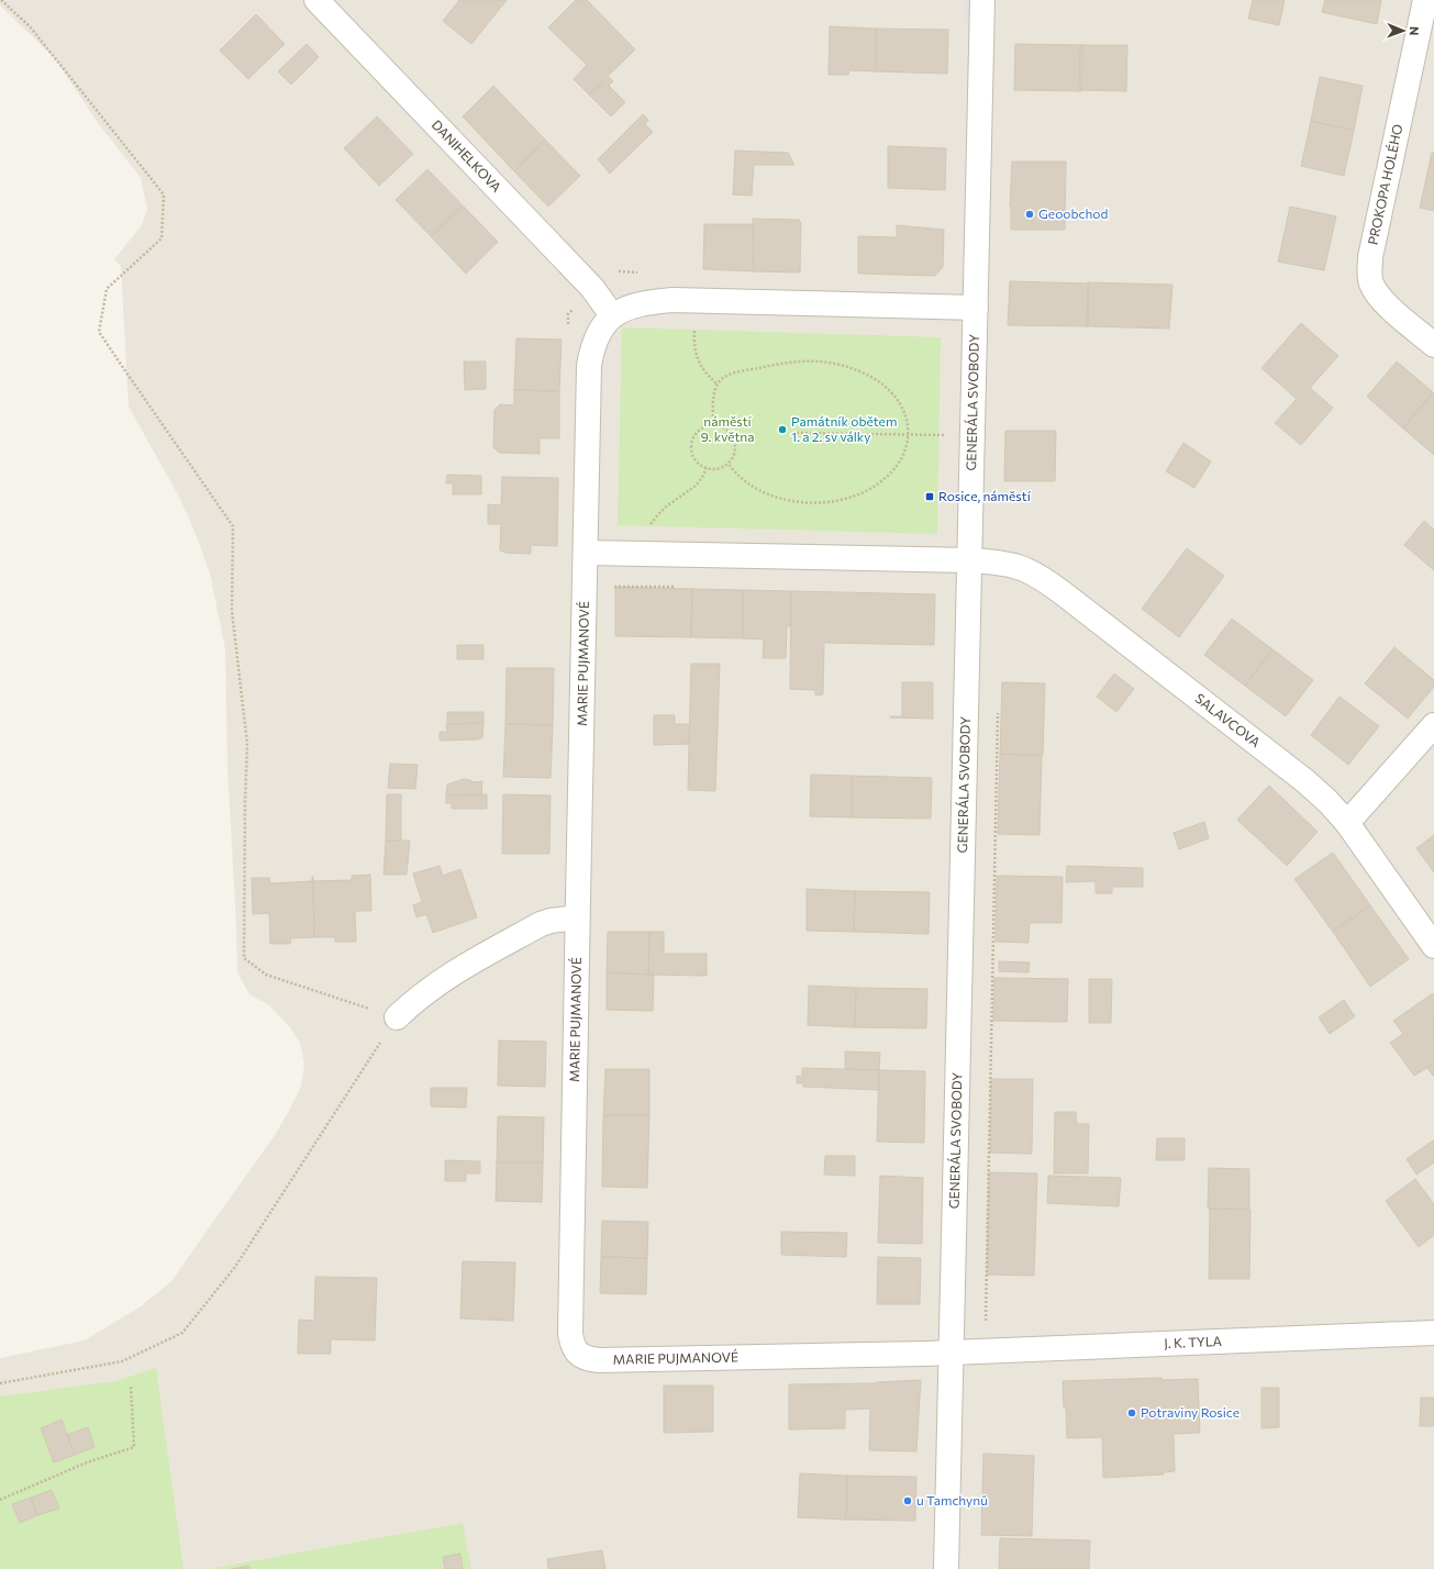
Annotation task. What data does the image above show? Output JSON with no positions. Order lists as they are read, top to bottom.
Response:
{
  "streets": {
    "street": [
      "DANIHELKOVA",
      "PROKOPA HOLÉHO",
      "GENERÁLA SVOBODY",
      "MARIE PUJMANOVÉ",
      "SALAVCOVA",
      "J. K. TYLA"
    ]
  },
  "crossings": [
    ["DANIHELKOVA", "MARIE PUJMANOVÉ"],
    ["GENERÁLA SVOBODY", "MARIE PUJMANOVÉ"],
    ["GENERÁLA SVOBODY", "SALAVCOVA"],
    ["GENERÁLA SVOBODY", "J. K. TYLA"],
    ["MARIE PUJMANOVÉ", "J. K. TYLA"]
  ],
  "parks": ["náměstí 9. května"],
  "places": {
    "other": [
      "Geoobchod",
      "Památník obětem 1. a 2. sv války",
      "Potraviny Rosice",
      "u Tamchynů"
    ],
    "transit": ["Rosice, náměstí"]
  },
  "north": "right"
}
